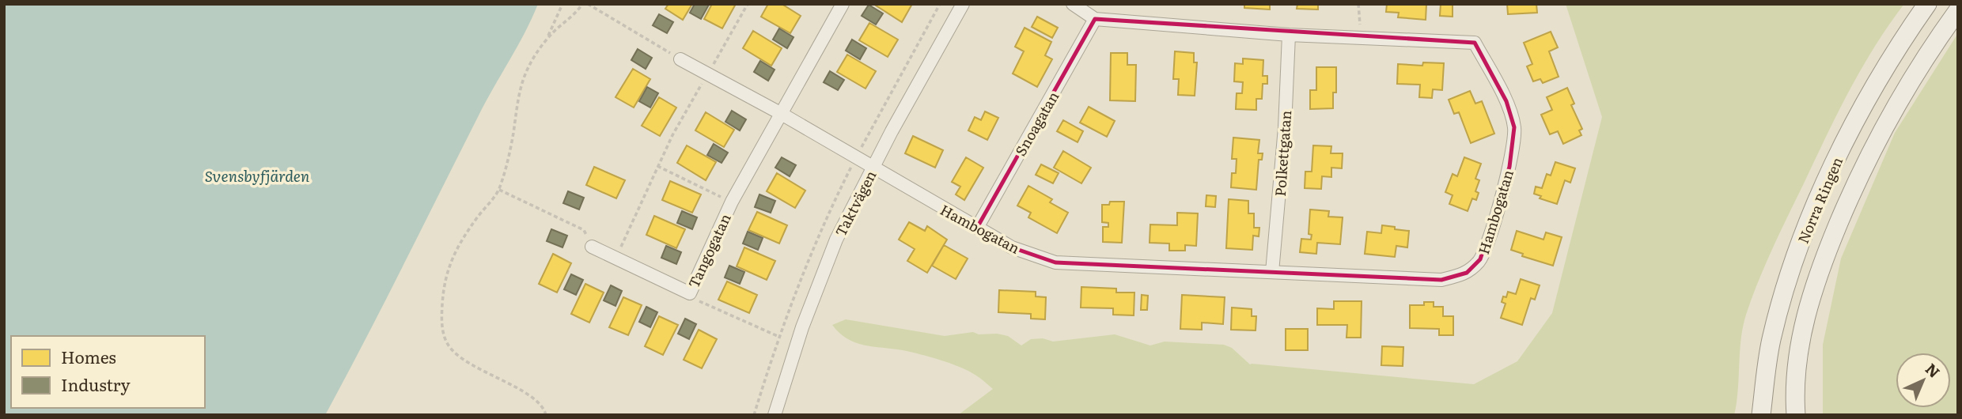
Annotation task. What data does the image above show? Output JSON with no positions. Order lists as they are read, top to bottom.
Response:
{
  "streets": {
    "main road": ["Norra Ringen"],
    "street": [
      "Snoagatan",
      "Polkettgatan",
      "Taktvägen",
      "Hambogatan",
      "Tangogatan"
    ]
  },
  "crossings": [
    ["Snoagatan", "Hambogatan"],
    ["Polkettgatan", "Hambogatan"],
    ["Taktvägen", "Hambogatan"]
  ],
  "water": ["Svensbyfjärden"],
  "legend": ["Homes", "Industry"],
  "north": "top right"
}
